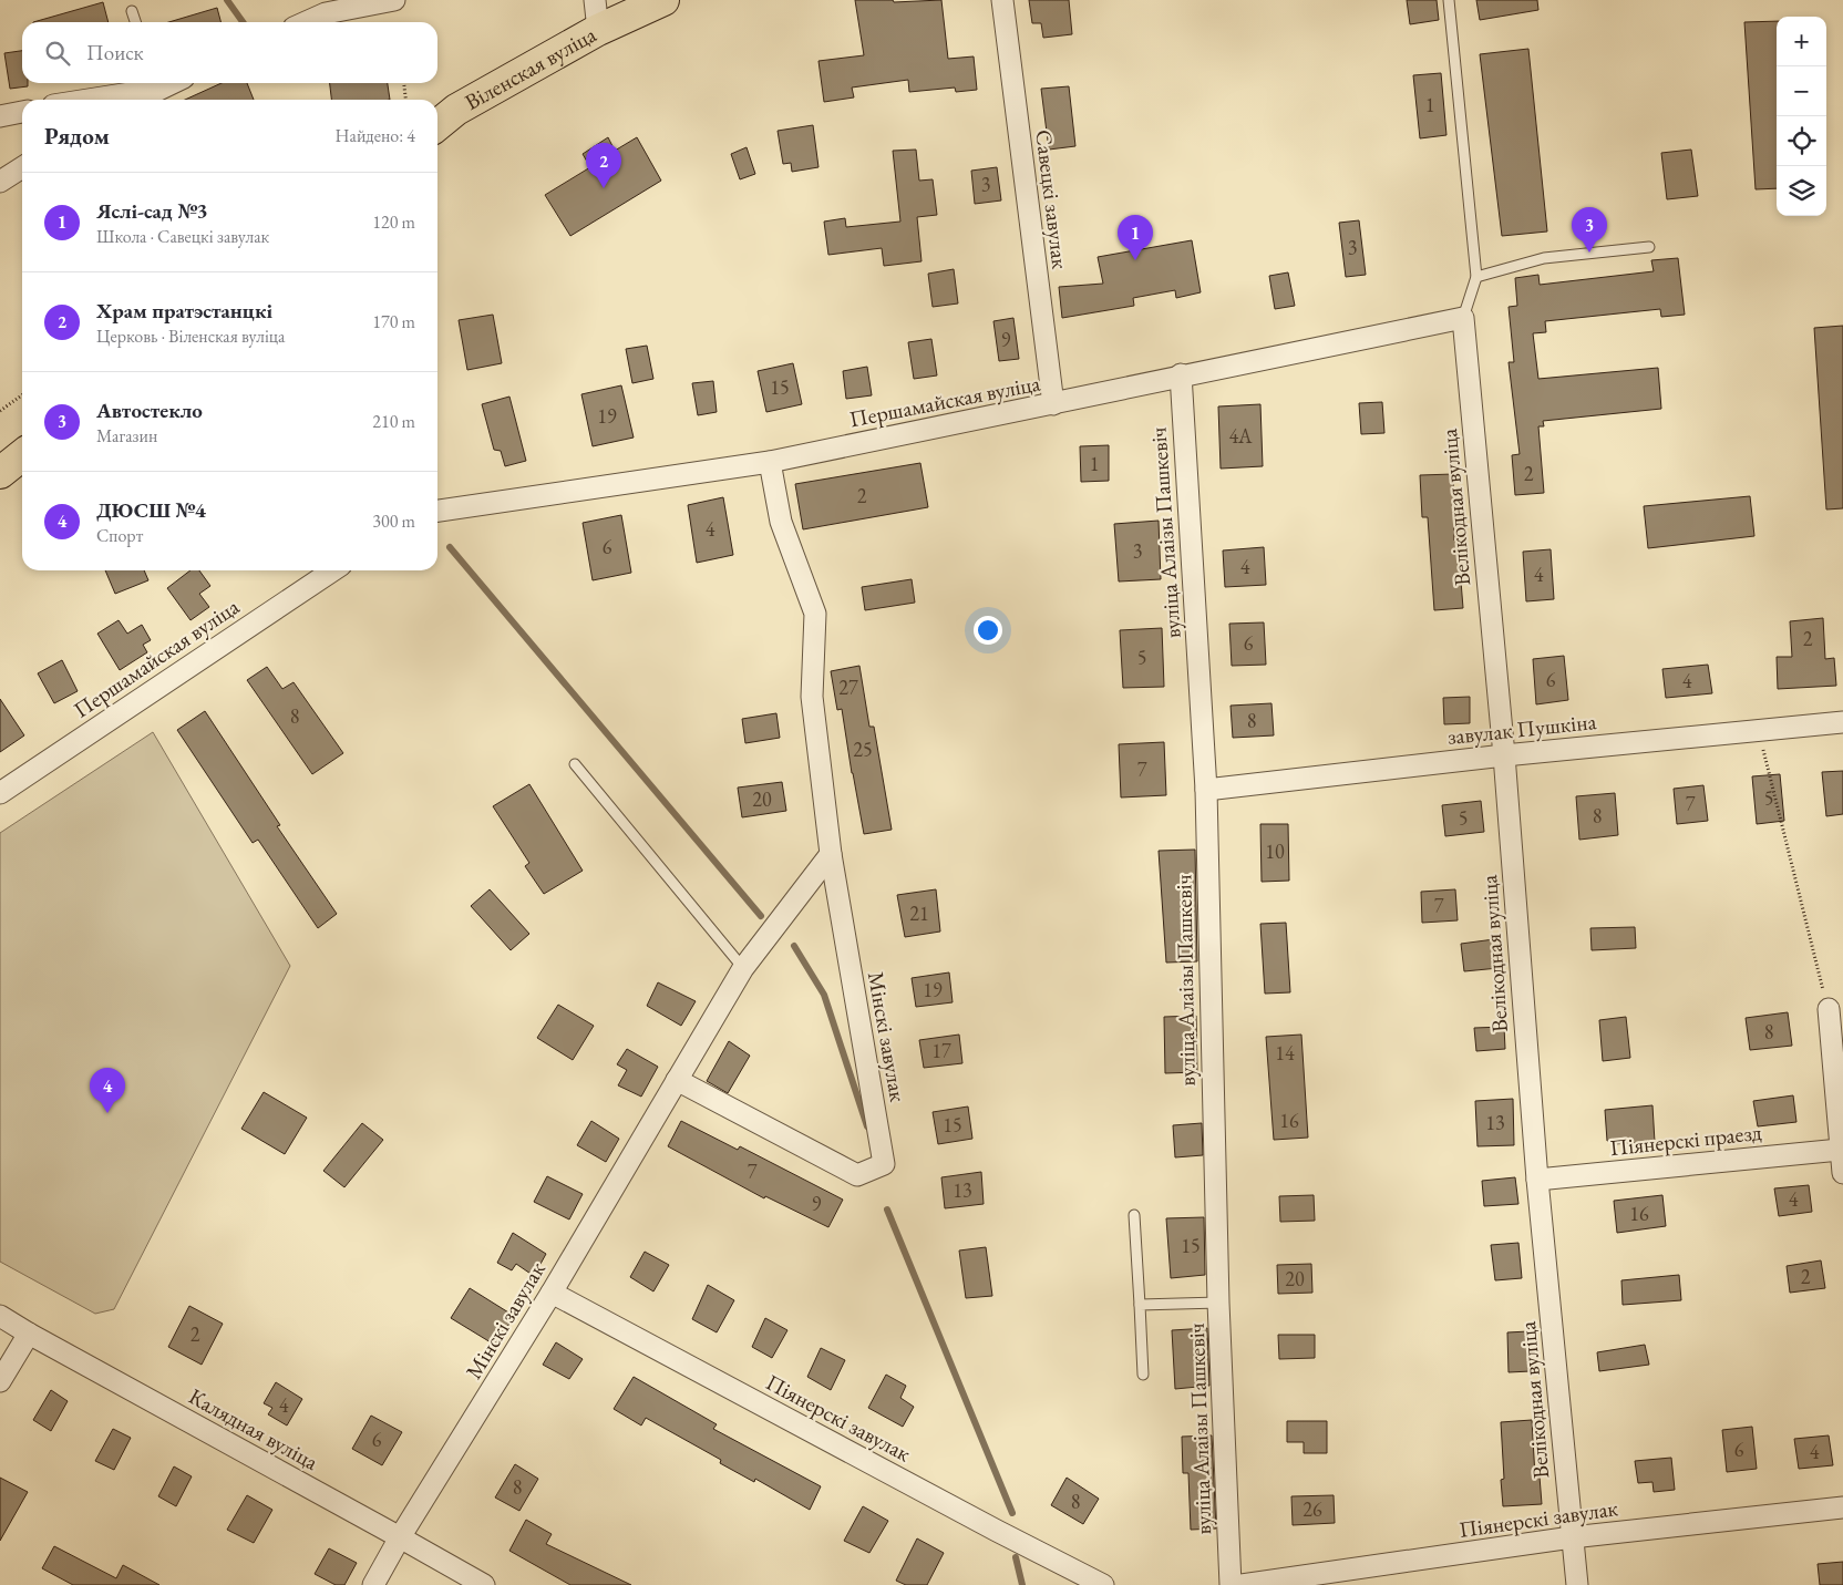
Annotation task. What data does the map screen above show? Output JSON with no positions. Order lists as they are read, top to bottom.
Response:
{
  "streets": {
    "main road": ["Віленская вуліца"],
    "street": [
      "Савецкі завулак",
      "Першамайская вуліца",
      "Велікодная вуліца",
      "вуліца Алаізы Пашкевіч",
      "завулак Пушкіна",
      "Мінскі завулак",
      "Піянерскі праезд",
      "Піянерскі завулак",
      "Калядная вуліца"
    ]
  },
  "crossings": [
    ["Савецкі завулак", "Першамайская вуліца"],
    ["Першамайская вуліца", "Велікодная вуліца"],
    ["Першамайская вуліца", "вуліца Алаізы Пашкевіч"],
    ["Першамайская вуліца", "Мінскі завулак"],
    ["Велікодная вуліца", "завулак Пушкіна"],
    ["Велікодная вуліца", "Піянерскі праезд"],
    ["Велікодная вуліца", "Піянерскі завулак"],
    ["вуліца Алаізы Пашкевіч", "завулак Пушкіна"],
    ["Мінскі завулак", "Піянерскі завулак"],
    ["Мінскі завулак", "Калядная вуліца"]
  ],
  "house_numbers": [
    "1",
    "3",
    "3",
    "9",
    "15",
    "19",
    "4А",
    "1",
    "2",
    "2",
    "4",
    "6",
    "3",
    "4",
    "4",
    "2",
    "6",
    "5",
    "6",
    "4",
    "27",
    "8",
    "8",
    "25",
    "7",
    "5",
    "20",
    "7",
    "8",
    "5",
    "10",
    "7",
    "21",
    "19",
    "8",
    "17",
    "14",
    "16",
    "13",
    "15",
    "7",
    "13",
    "4",
    "9",
    "16",
    "15",
    "2",
    "20",
    "2",
    "4",
    "6",
    "6",
    "4",
    "8",
    "8",
    "26"
  ],
  "page": {
    "map_buttons": ["+", "−"],
    "search": "Поиск",
    "heading": ["Рядом", "Найдено: 4"],
    "pins": [
      "2",
      "3",
      "1",
      "4"
    ],
    "list": [
      {
        "mark": "1",
        "name": "Яслі-сад №3",
        "note": "Школа · Савецкі завулак",
        "value": "120 m"
      },
      {
        "mark": "2",
        "name": "Храм пратэстанцкі",
        "note": "Церковь · Віленская вуліца",
        "value": "170 m"
      },
      {
        "mark": "3",
        "name": "Автостекло",
        "note": "Магазин",
        "value": "210 m"
      },
      {
        "mark": "4",
        "name": "ДЮСШ №4",
        "note": "Спорт",
        "value": "300 m"
      }
    ]
  }
}
